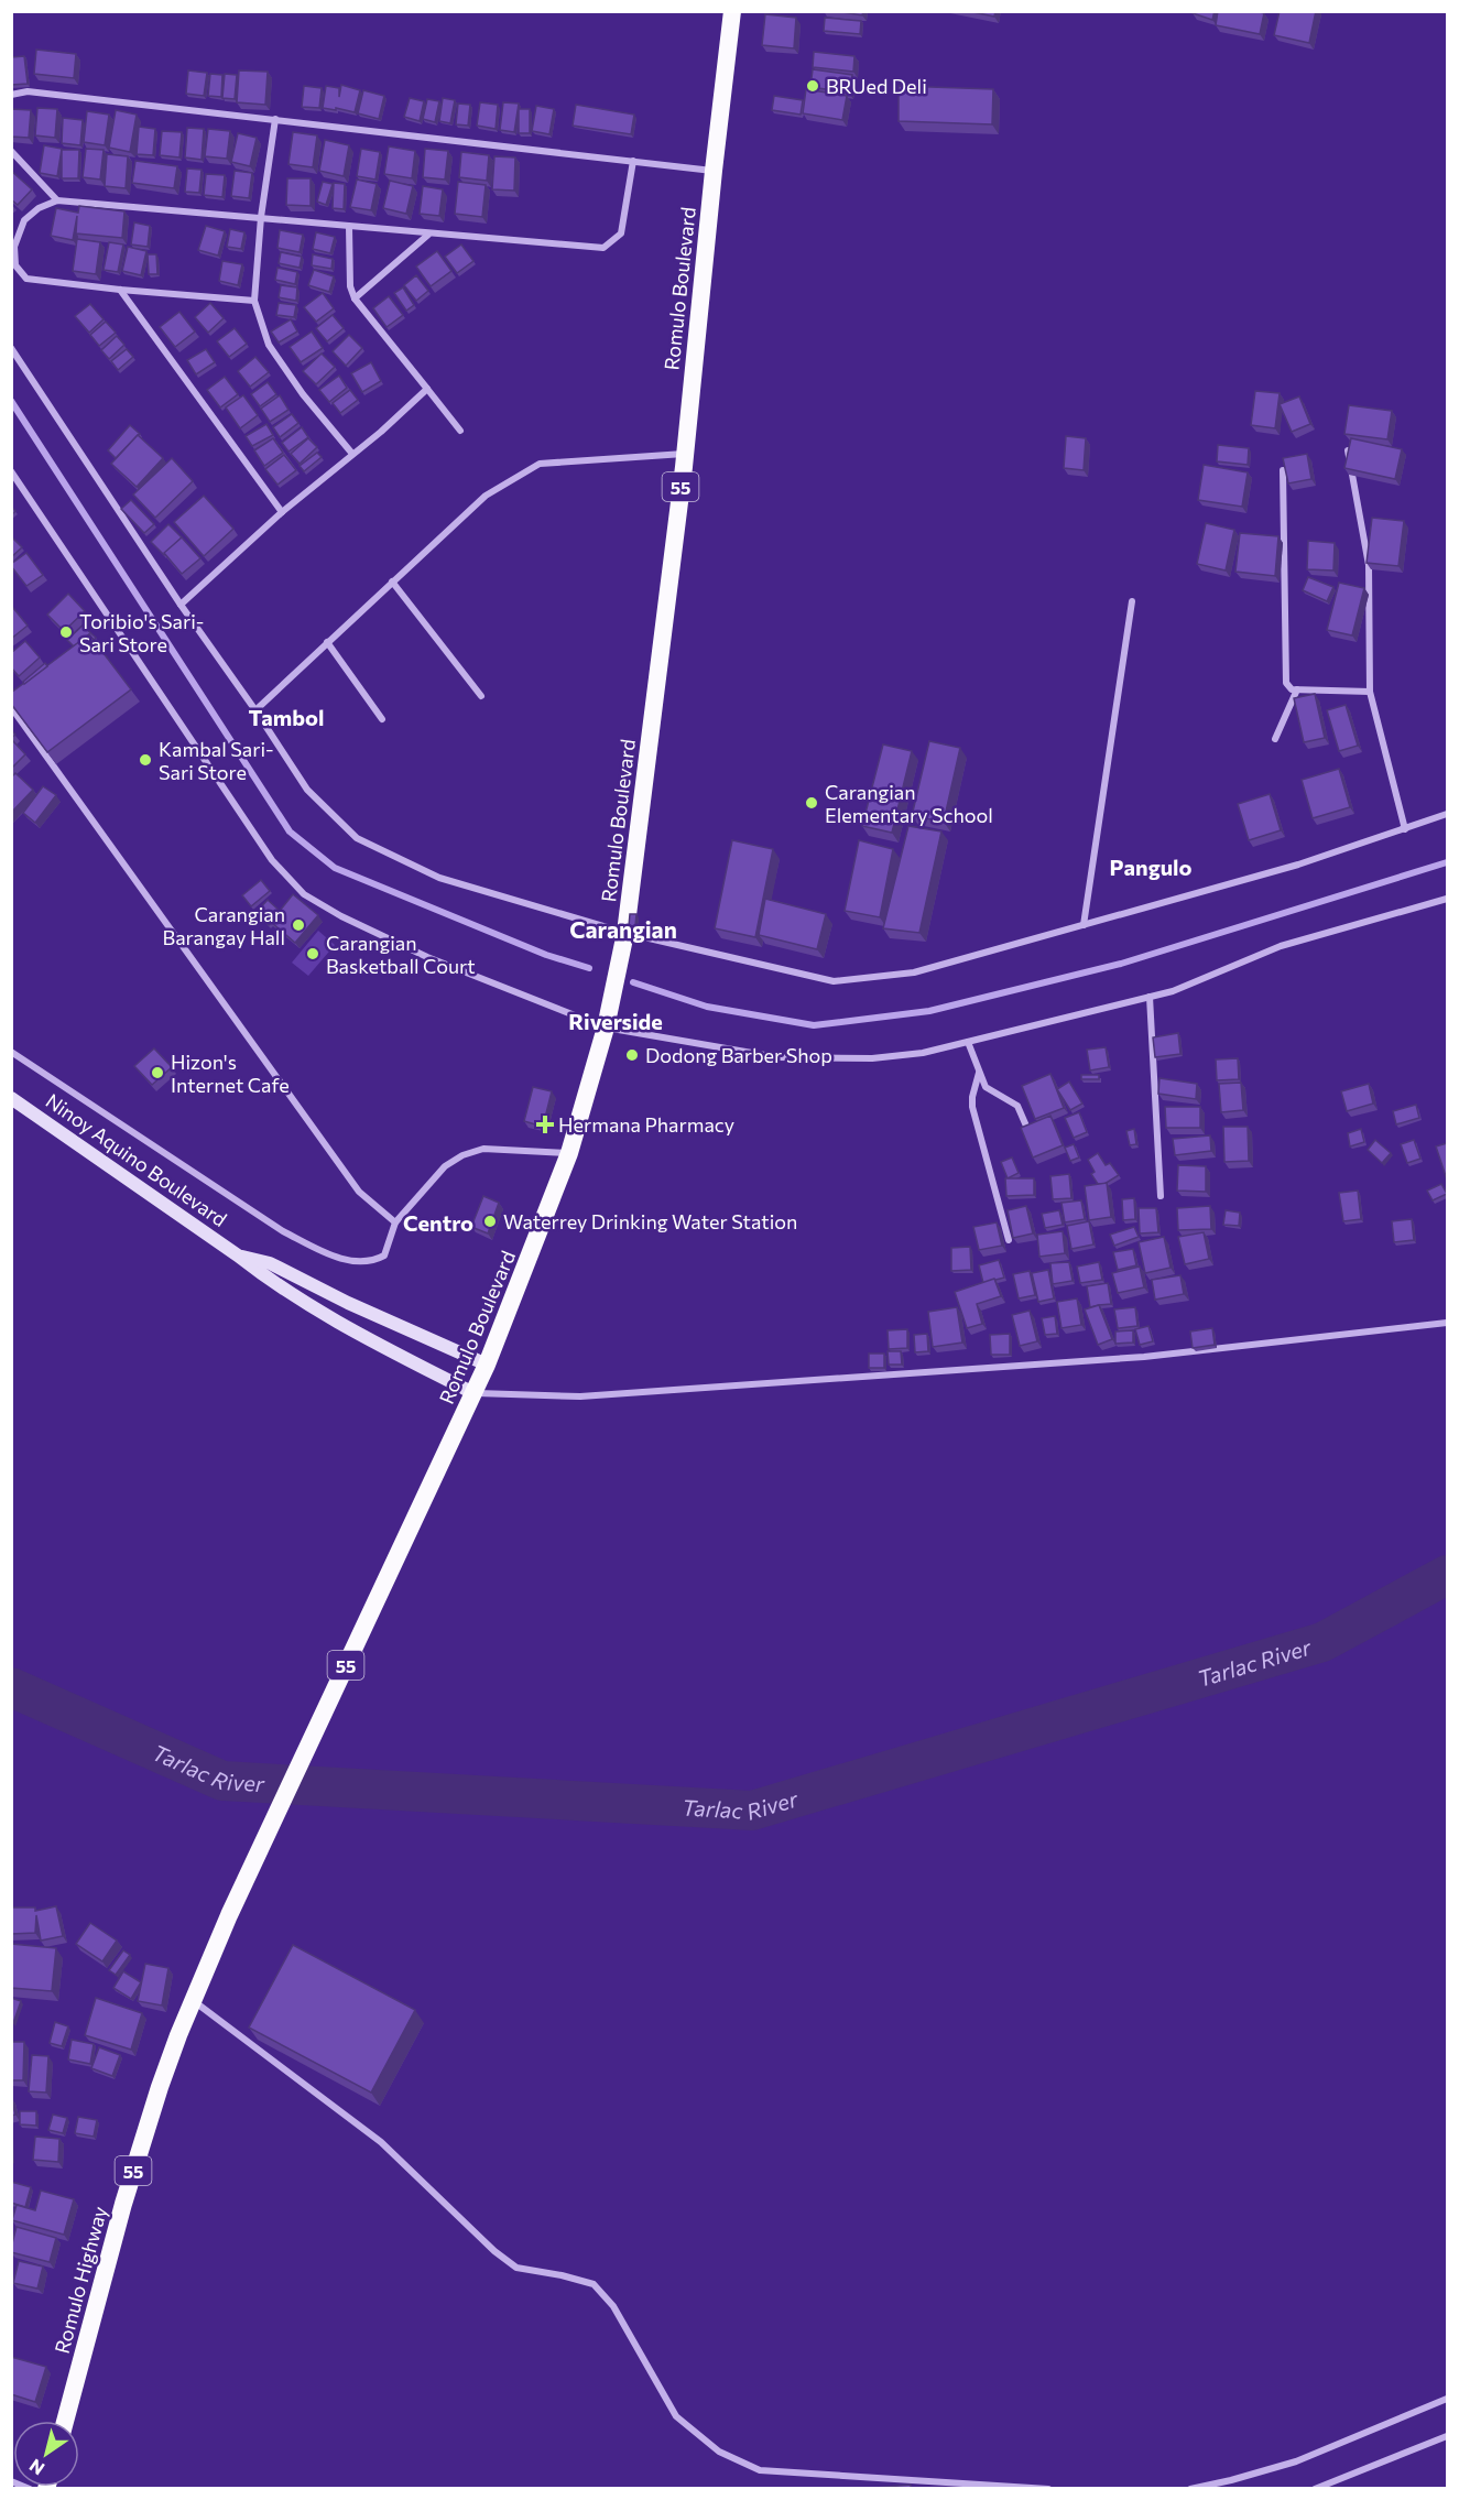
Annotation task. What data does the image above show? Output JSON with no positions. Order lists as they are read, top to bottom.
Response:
{
  "streets": {
    "highway": ["Romulo Boulevard", "55", "Romulo Highway"],
    "main road": ["Ninoy Aquino Boulevard"]
  },
  "crossings": [
    ["Romulo Boulevard", "Ninoy Aquino Boulevard"],
    ["Romulo Boulevard", "Romulo Highway"]
  ],
  "districts": [
    "Tambol",
    "Pangulo",
    "Carangian",
    "Riverside",
    "Centro"
  ],
  "water": ["Tarlac River"],
  "places": {
    "other": [
      "BRUed Deli",
      "Toribio's Sari- Sari Store",
      "Kambal Sari- Sari Store",
      "Carangian Elementary School",
      "Carangian Barangay Hall",
      "Carangian Basketball Court",
      "Dodong Barber Shop",
      "Hizon's Internet Cafe",
      "Waterrey Drinking Water Station"
    ],
    "health": ["Hermana Pharmacy"]
  },
  "north": "bottom left"
}
